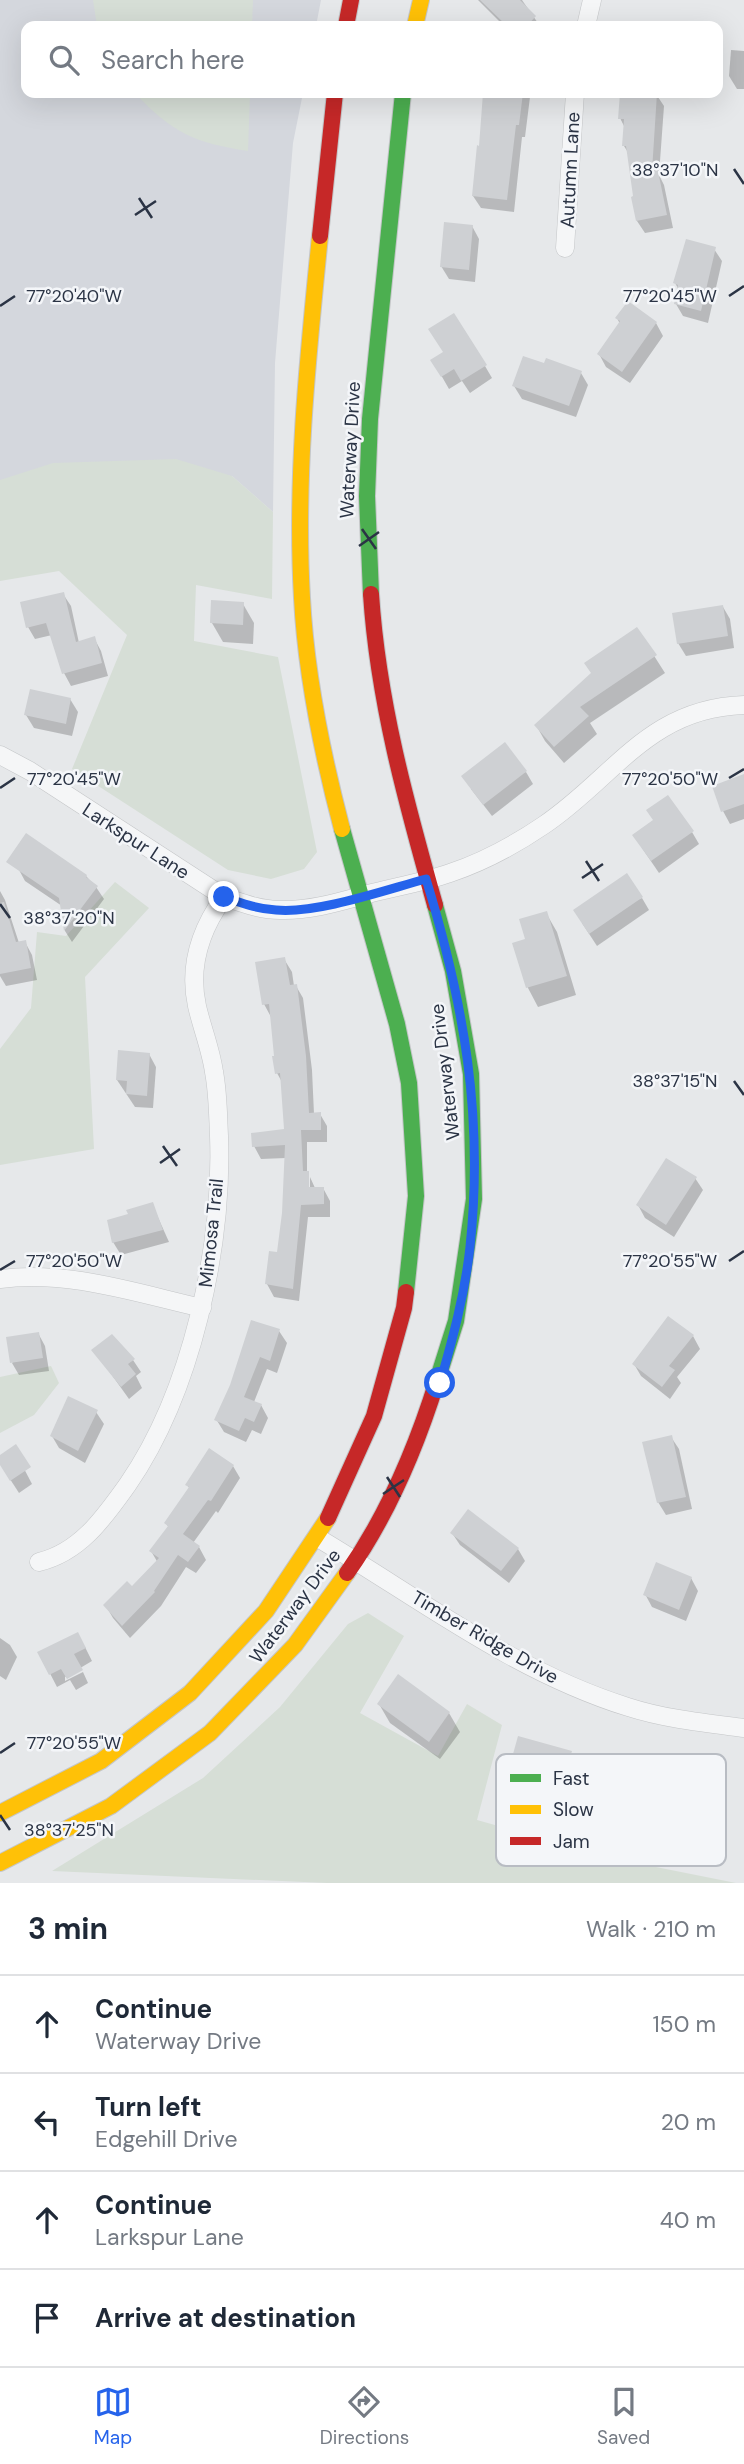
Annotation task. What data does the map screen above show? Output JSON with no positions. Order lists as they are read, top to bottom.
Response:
{
  "streets": {
    "main road": ["Waterway Drive"],
    "street": [
      "Autumn Lane",
      "Larkspur Lane",
      "Mimosa Trail",
      "Timber Ridge Drive"
    ]
  },
  "crossings": [
    ["Waterway Drive", "Larkspur Lane"],
    ["Waterway Drive", "Timber Ridge Drive"],
    ["Larkspur Lane", "Mimosa Trail"]
  ],
  "legend": ["Fast", "Slow", "Jam"],
  "page": {
    "search": "Search here",
    "heading": ["3 min", "Walk · 210 m"],
    "list": [
      ["Continue", "Waterway Drive", "150 m"],
      ["Turn left", "Edgehill Drive", "20 m"],
      ["Continue", "Larkspur Lane", "40 m"],
      "Arrive at destination"
    ],
    "nav": ["Map", "Directions", "Saved"]
  },
  "coordinates": [
    "38°37'10\"N",
    "77°20'45\"W",
    "77°20'40\"W",
    "77°20'50\"W",
    "38°37'20\"N",
    "38°37'15\"N",
    "77°20'55\"W",
    "38°37'25\"N"
  ]
}
